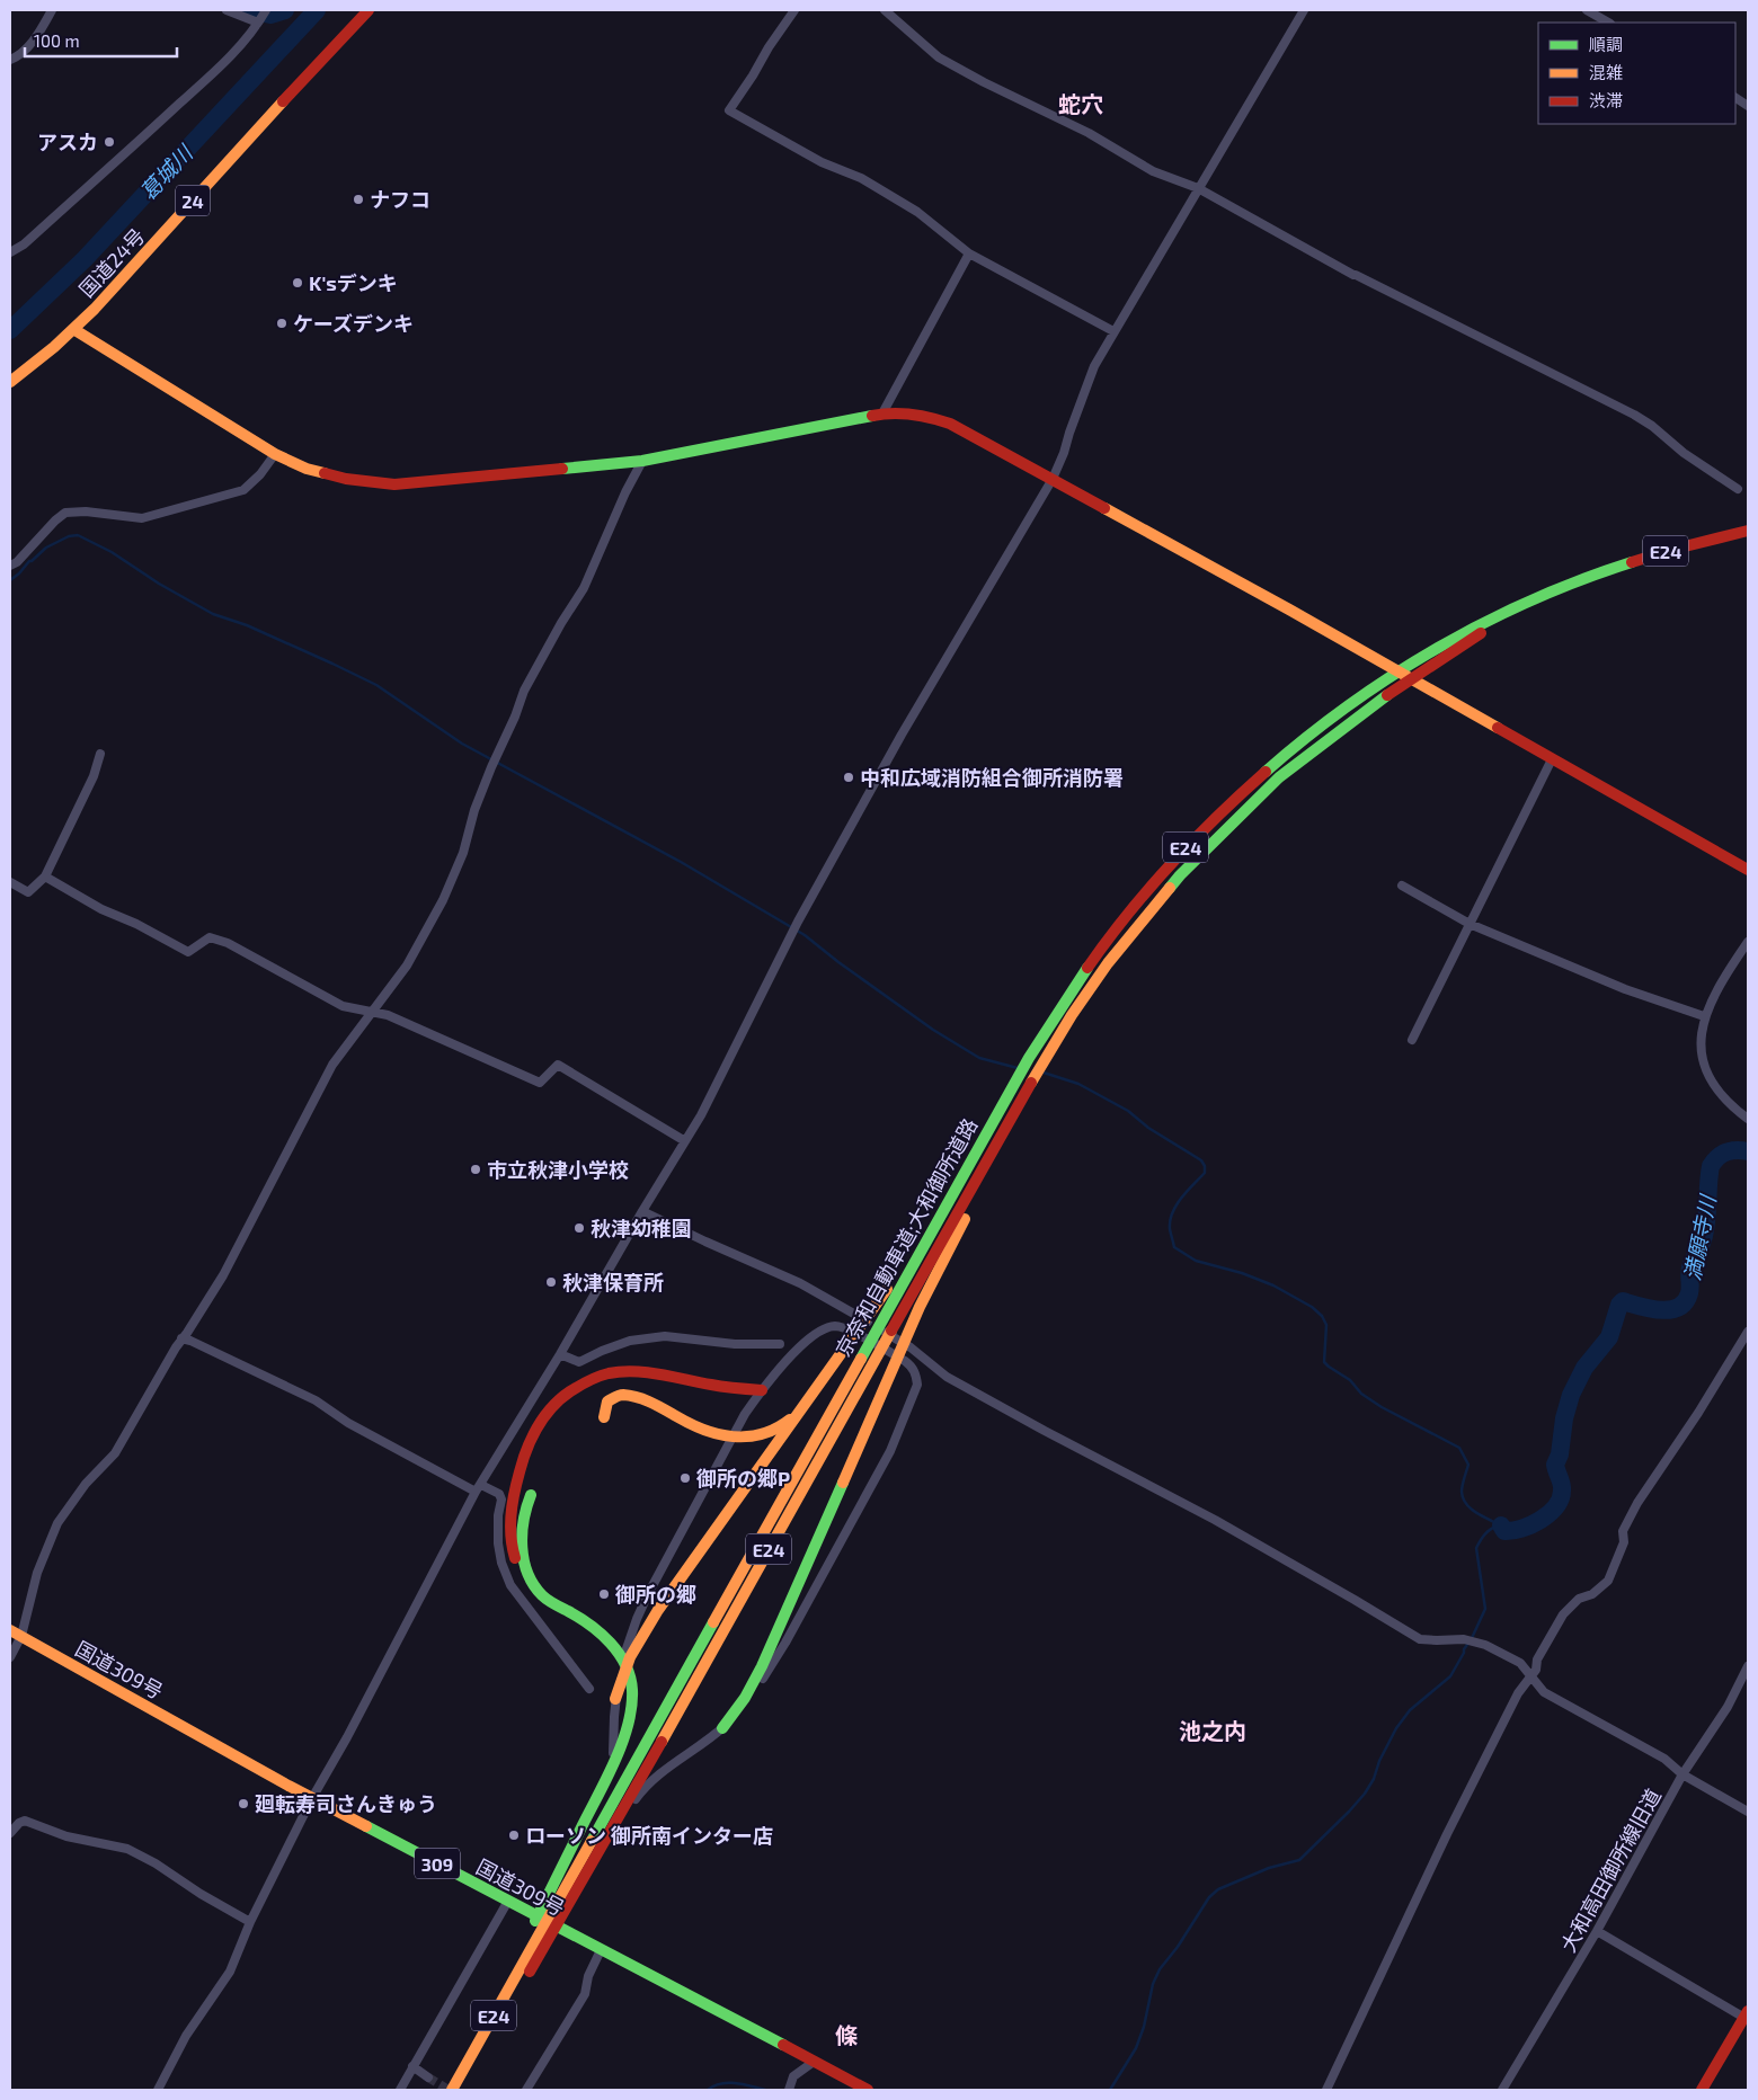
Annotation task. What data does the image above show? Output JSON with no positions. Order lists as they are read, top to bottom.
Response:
{
  "streets": {
    "main road": [
      "24",
      "国道24号",
      "E24",
      "京奈和自動車道;大和御所道路",
      "国道309号",
      "309"
    ],
    "street": ["大和高田御所線旧道"]
  },
  "districts": ["蛇穴", "池之内", "條"],
  "water": ["葛城川", "満願寺川"],
  "places": [
    "アスカ",
    "ナフコ",
    "K'sデンキ",
    "ケーズデンキ",
    "中和広域消防組合御所消防署",
    "市立秋津小学校",
    "秋津幼稚園",
    "秋津保育所",
    "御所の郷P",
    "御所の郷",
    "廻転寿司さんきゅう",
    "ローソン 御所南インター店"
  ],
  "legend": ["順調", "混雑", "渋滞"],
  "scale_bar": "100 m"
}
